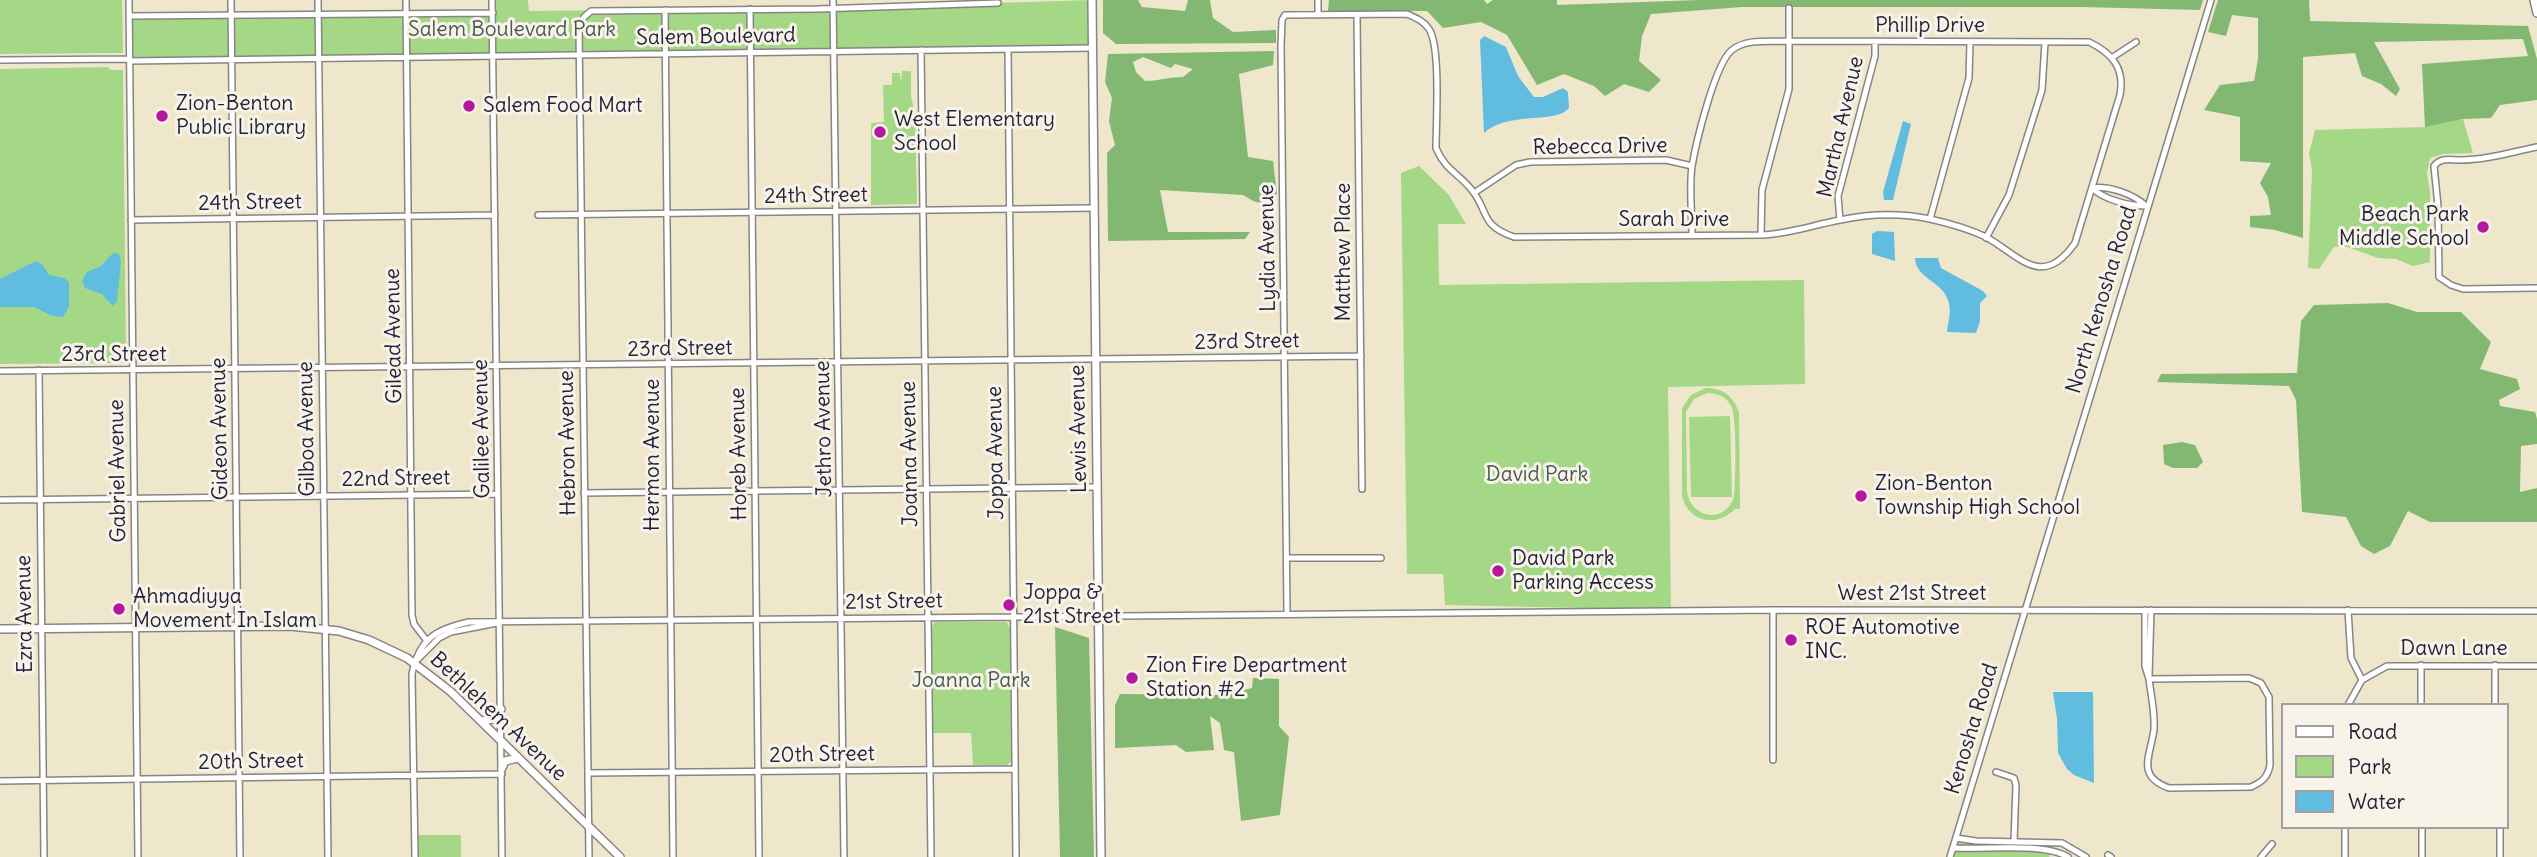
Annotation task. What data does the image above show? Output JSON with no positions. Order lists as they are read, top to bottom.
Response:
{
  "streets": {
    "main road": ["Lewis Avenue", "Bethlehem Avenue"],
    "street": [
      "Phillip Drive",
      "Salem Boulevard",
      "Martha Avenue",
      "Rebecca Drive",
      "24th Street",
      "Sarah Drive",
      "Lydia Avenue",
      "Matthew Place",
      "North Kenosha Road",
      "Gilead Avenue",
      "23rd Street",
      "Gideon Avenue",
      "Gilboa Avenue",
      "Galilee Avenue",
      "Jethro Avenue",
      "Hebron Avenue",
      "Joppa Avenue",
      "Horeb Avenue",
      "Joanna Avenue",
      "Hermon Avenue",
      "Gabriel Avenue",
      "22nd Street",
      "West 21st Street",
      "21st Street",
      "Ezra Avenue",
      "Dawn Lane",
      "Kenosha Road",
      "20th Street"
    ]
  },
  "crossings": [
    ["Phillip Drive", "Martha Avenue"],
    ["Phillip Drive", "Rebecca Drive"],
    ["Salem Boulevard", "Gilead Avenue"],
    ["Salem Boulevard", "Gideon Avenue"],
    ["Salem Boulevard", "Gilboa Avenue"],
    ["Salem Boulevard", "Galilee Avenue"],
    ["Salem Boulevard", "Jethro Avenue"],
    ["Salem Boulevard", "Lewis Avenue"],
    ["Salem Boulevard", "Hebron Avenue"],
    ["Salem Boulevard", "Joppa Avenue"],
    ["Salem Boulevard", "Horeb Avenue"],
    ["Salem Boulevard", "Joanna Avenue"],
    ["Salem Boulevard", "Hermon Avenue"],
    ["Salem Boulevard", "Gabriel Avenue"],
    ["Martha Avenue", "Sarah Drive"],
    ["24th Street", "Gilead Avenue"],
    ["24th Street", "Gideon Avenue"],
    ["24th Street", "Gilboa Avenue"],
    ["24th Street", "Galilee Avenue"],
    ["24th Street", "Jethro Avenue"],
    ["24th Street", "Lewis Avenue"],
    ["24th Street", "Hebron Avenue"],
    ["24th Street", "Joppa Avenue"],
    ["24th Street", "Horeb Avenue"],
    ["24th Street", "Joanna Avenue"],
    ["24th Street", "Hermon Avenue"],
    ["24th Street", "Gabriel Avenue"],
    ["Lydia Avenue", "23rd Street"],
    ["Lydia Avenue", "West 21st Street"],
    ["Lydia Avenue", "21st Street"],
    ["Matthew Place", "23rd Street"],
    ["North Kenosha Road", "West 21st Street"],
    ["North Kenosha Road", "Kenosha Road"],
    ["Gilead Avenue", "23rd Street"],
    ["Gilead Avenue", "22nd Street"],
    ["Gilead Avenue", "21st Street"],
    ["23rd Street", "Gideon Avenue"],
    ["23rd Street", "Gilboa Avenue"],
    ["23rd Street", "Galilee Avenue"],
    ["23rd Street", "Jethro Avenue"],
    ["23rd Street", "Lewis Avenue"],
    ["23rd Street", "Hebron Avenue"],
    ["23rd Street", "Joppa Avenue"],
    ["23rd Street", "Horeb Avenue"],
    ["23rd Street", "Joanna Avenue"],
    ["23rd Street", "Hermon Avenue"],
    ["23rd Street", "Gabriel Avenue"],
    ["23rd Street", "Ezra Avenue"],
    ["Gideon Avenue", "22nd Street"],
    ["Gideon Avenue", "Bethlehem Avenue"],
    ["Gideon Avenue", "20th Street"],
    ["Gilboa Avenue", "22nd Street"],
    ["Gilboa Avenue", "Bethlehem Avenue"],
    ["Gilboa Avenue", "20th Street"],
    ["Galilee Avenue", "22nd Street"],
    ["Galilee Avenue", "21st Street"],
    ["Galilee Avenue", "Bethlehem Avenue"],
    ["Galilee Avenue", "20th Street"],
    ["Jethro Avenue", "21st Street"],
    ["Jethro Avenue", "20th Street"],
    ["Lewis Avenue", "21st Street"],
    ["Hebron Avenue", "21st Street"],
    ["Hebron Avenue", "Bethlehem Avenue"],
    ["Hebron Avenue", "20th Street"],
    ["Joppa Avenue", "21st Street"],
    ["Joppa Avenue", "20th Street"],
    ["Horeb Avenue", "21st Street"],
    ["Horeb Avenue", "20th Street"],
    ["Joanna Avenue", "21st Street"],
    ["Joanna Avenue", "20th Street"],
    ["Hermon Avenue", "21st Street"],
    ["Hermon Avenue", "20th Street"],
    ["Gabriel Avenue", "22nd Street"],
    ["Gabriel Avenue", "Bethlehem Avenue"],
    ["Gabriel Avenue", "20th Street"],
    ["22nd Street", "Ezra Avenue"],
    ["West 21st Street", "21st Street"],
    ["West 21st Street", "Kenosha Road"],
    ["Ezra Avenue", "Bethlehem Avenue"],
    ["Ezra Avenue", "20th Street"]
  ],
  "parks": ["Salem Boulevard Park", "David Park", "Joanna Park"],
  "places": [
    "Salem Food Mart",
    "Zion-Benton Public Library",
    "West Elementary School",
    "Beach Park Middle School",
    "Zion-Benton Township High School",
    "David Park Parking Access",
    "Joppa & 21st Street",
    "Ahmadiyya Movement In Islam",
    "ROE Automotive INC.",
    "Zion Fire Department Station #2"
  ],
  "legend": ["Road", "Park", "Water"]
}
